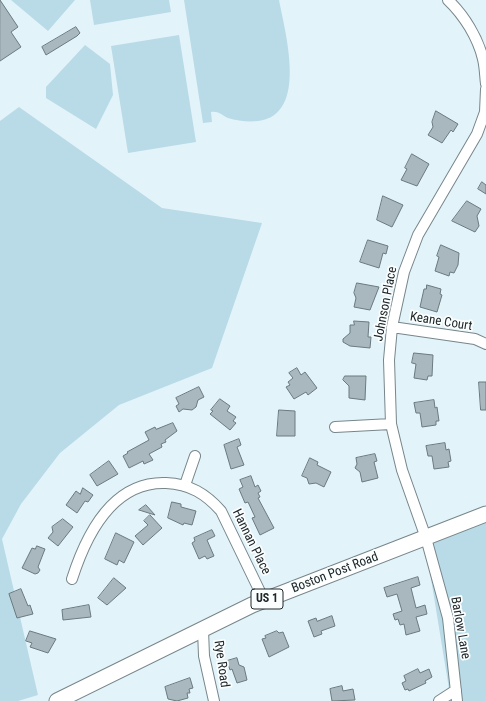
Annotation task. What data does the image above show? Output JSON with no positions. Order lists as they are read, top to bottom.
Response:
{
  "streets": {
    "main road": ["Boston Post Road", "US 1"],
    "street": [
      "Johnson Place",
      "Keane Court",
      "Hannan Place",
      "Barlow Lane",
      "Rye Road"
    ]
  },
  "crossings": [
    ["Johnson Place", "Keane Court"],
    ["Johnson Place", "Boston Post Road"],
    ["Johnson Place", "Barlow Lane"],
    ["Hannan Place", "Boston Post Road"],
    ["Boston Post Road", "Barlow Lane"],
    ["Boston Post Road", "Rye Road"]
  ]
}
